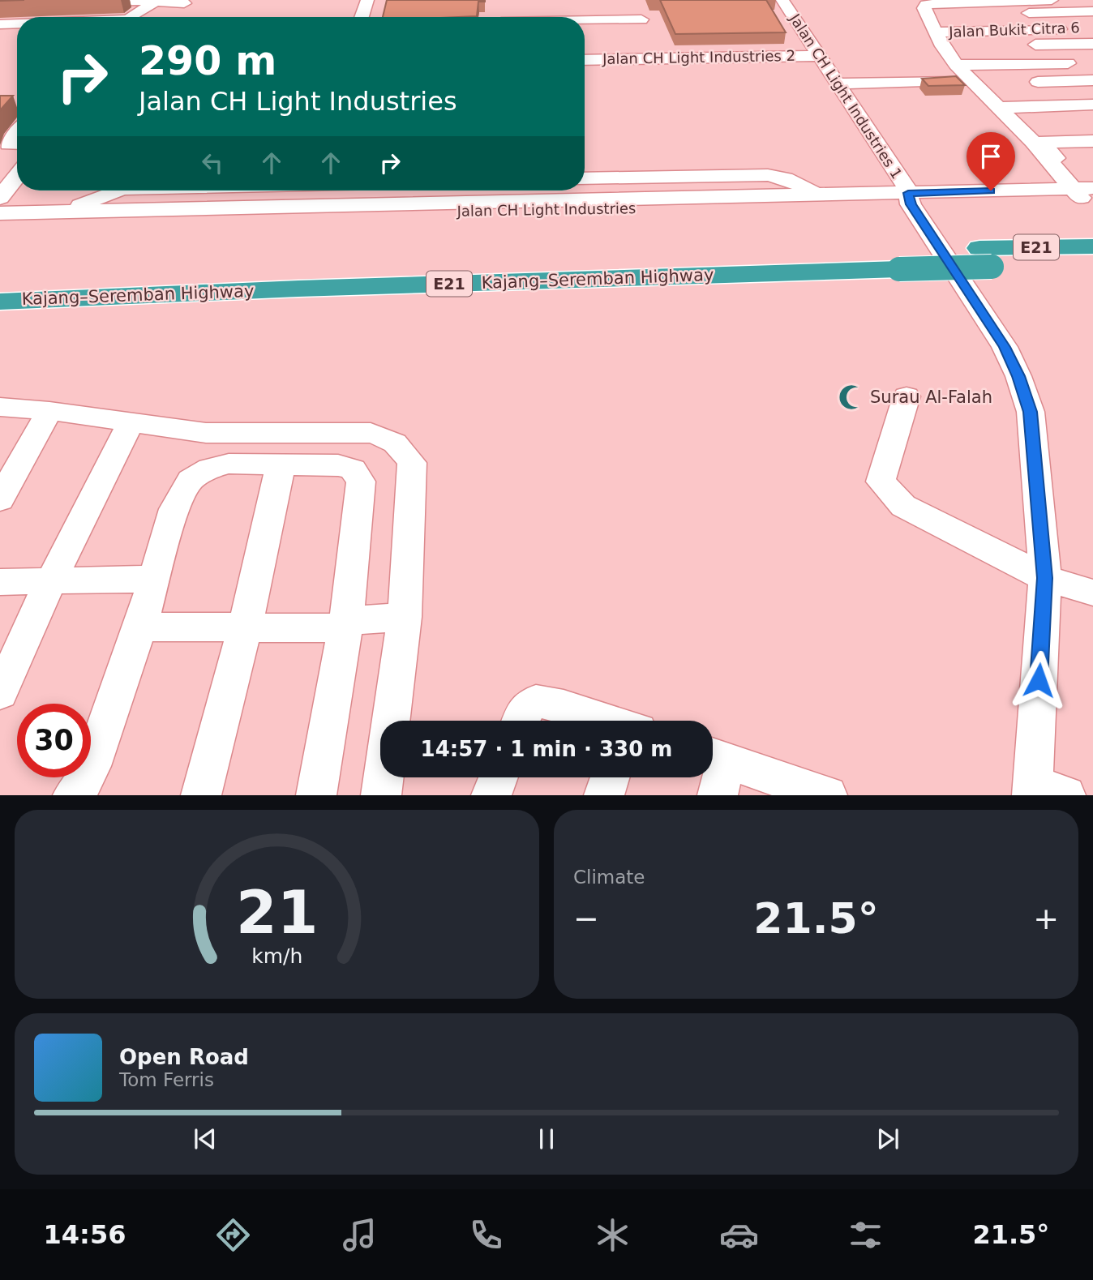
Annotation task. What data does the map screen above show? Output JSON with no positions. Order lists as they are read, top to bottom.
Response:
{
  "streets": {
    "highway": ["E21", "Kajang–Seremban Highway"],
    "street": [
      "Jalan Bukit Citra 6",
      "Jalan CH Light Industries 2",
      "Jalan CH Light Industries 1",
      "Jalan CH Light Industries"
    ]
  },
  "crossings": [
    ["Jalan CH Light Industries 2", "Jalan CH Light Industries 1"],
    ["Jalan CH Light Industries 1", "Jalan CH Light Industries"]
  ],
  "places": {
    "mosque": ["Surau Al-Falah"]
  },
  "page": {
    "turn": ["290 m", "Jalan CH Light Industries"],
    "limit": "30",
    "trip": "14:57 · 1 min · 330 m",
    "tile": "Climate",
    "heat": ["−", "21.5°", "+"],
    "song": ["Open Road", "Tom Ferris"],
    "tabs": ["14:56", "21.5°"],
    "gauge": ["21", "km/h"]
  }
}
